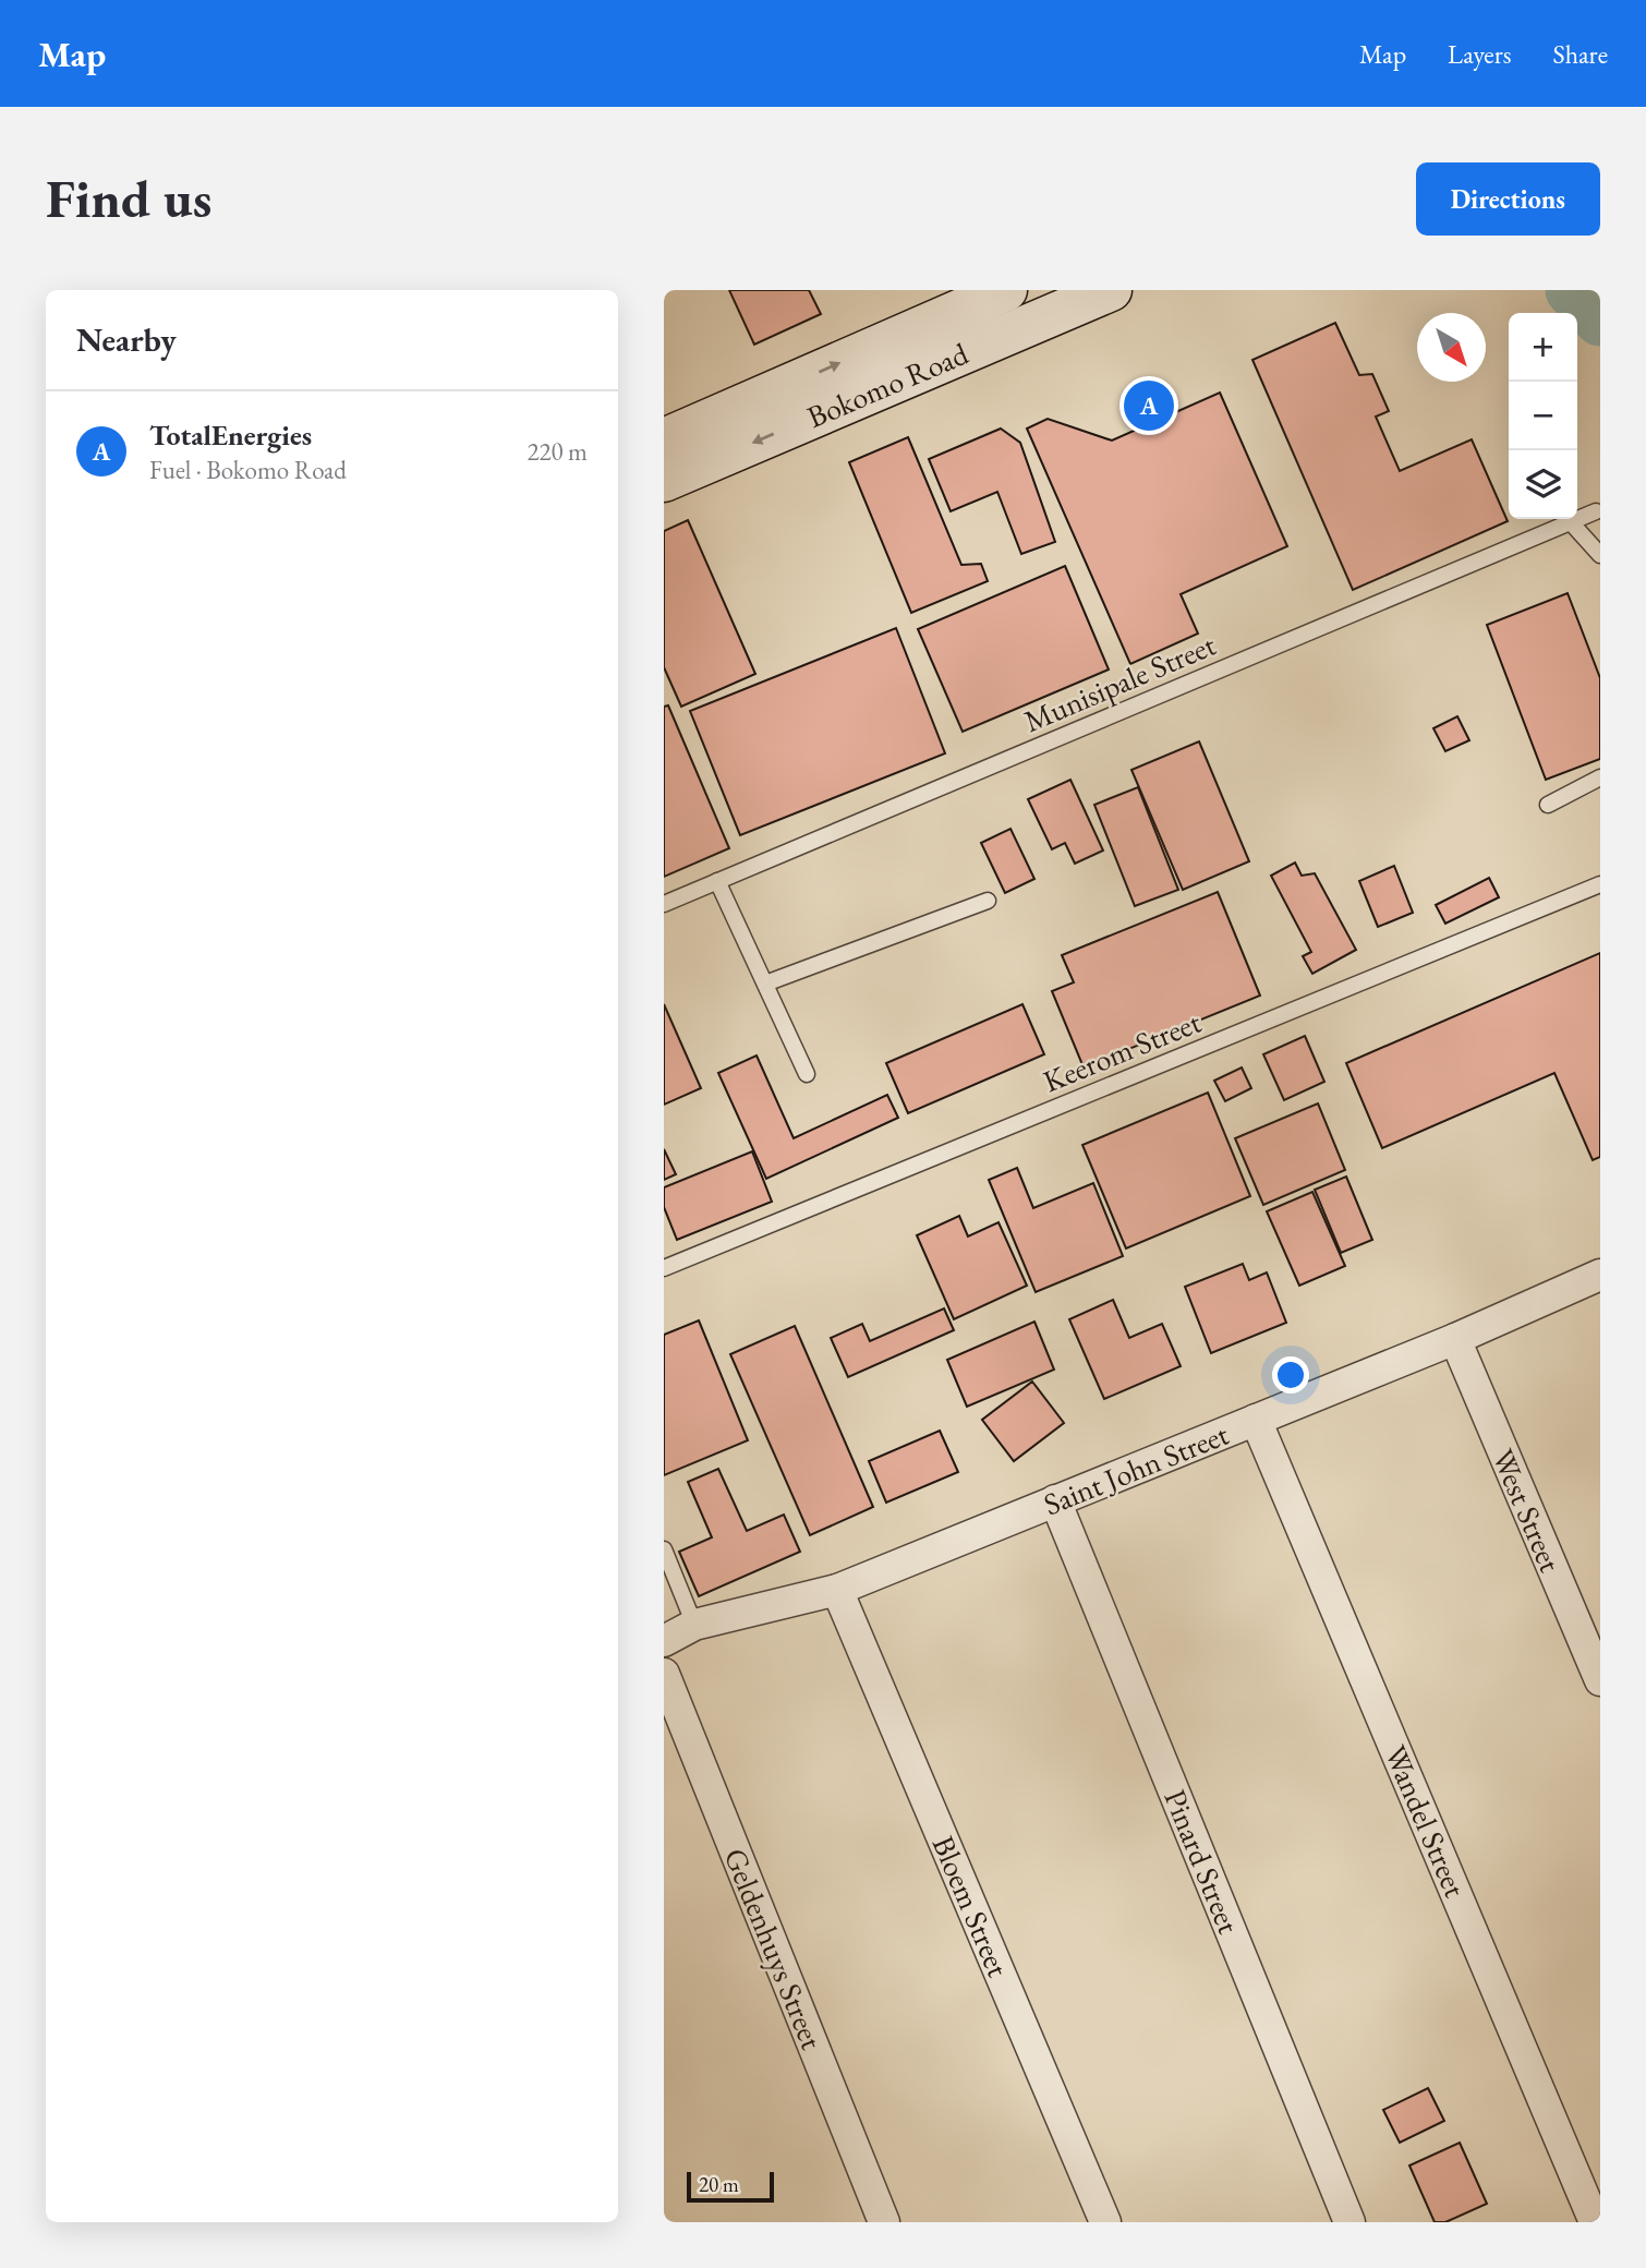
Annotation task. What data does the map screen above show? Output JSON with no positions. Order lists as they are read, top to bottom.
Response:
{
  "streets": {
    "main road": ["Bokomo Road"],
    "street": [
      "Saint John Street",
      "West Street",
      "Wandel Street",
      "Pinard Street",
      "Bloem Street",
      "Geldenhuys Street"
    ],
    "lane": ["Munisipale Street", "Keerom Street"]
  },
  "crossings": [
    ["Saint John Street", "West Street"],
    ["Saint John Street", "Wandel Street"],
    ["Saint John Street", "Pinard Street"],
    ["Saint John Street", "Bloem Street"]
  ],
  "scale_bar": "20 m",
  "north": "bottom right",
  "page": {
    "header": "Map",
    "nav": ["Map", "Layers", "Share"],
    "buttons": "Directions",
    "title": "Find us",
    "heading": "Nearby",
    "map_buttons": ["+", "−"],
    "pins": "A",
    "list": [
      {
        "mark": "A",
        "name": "TotalEnergies",
        "note": "Fuel · Bokomo Road",
        "value": "220 m"
      }
    ],
    "scale": "20 m"
  }
}
